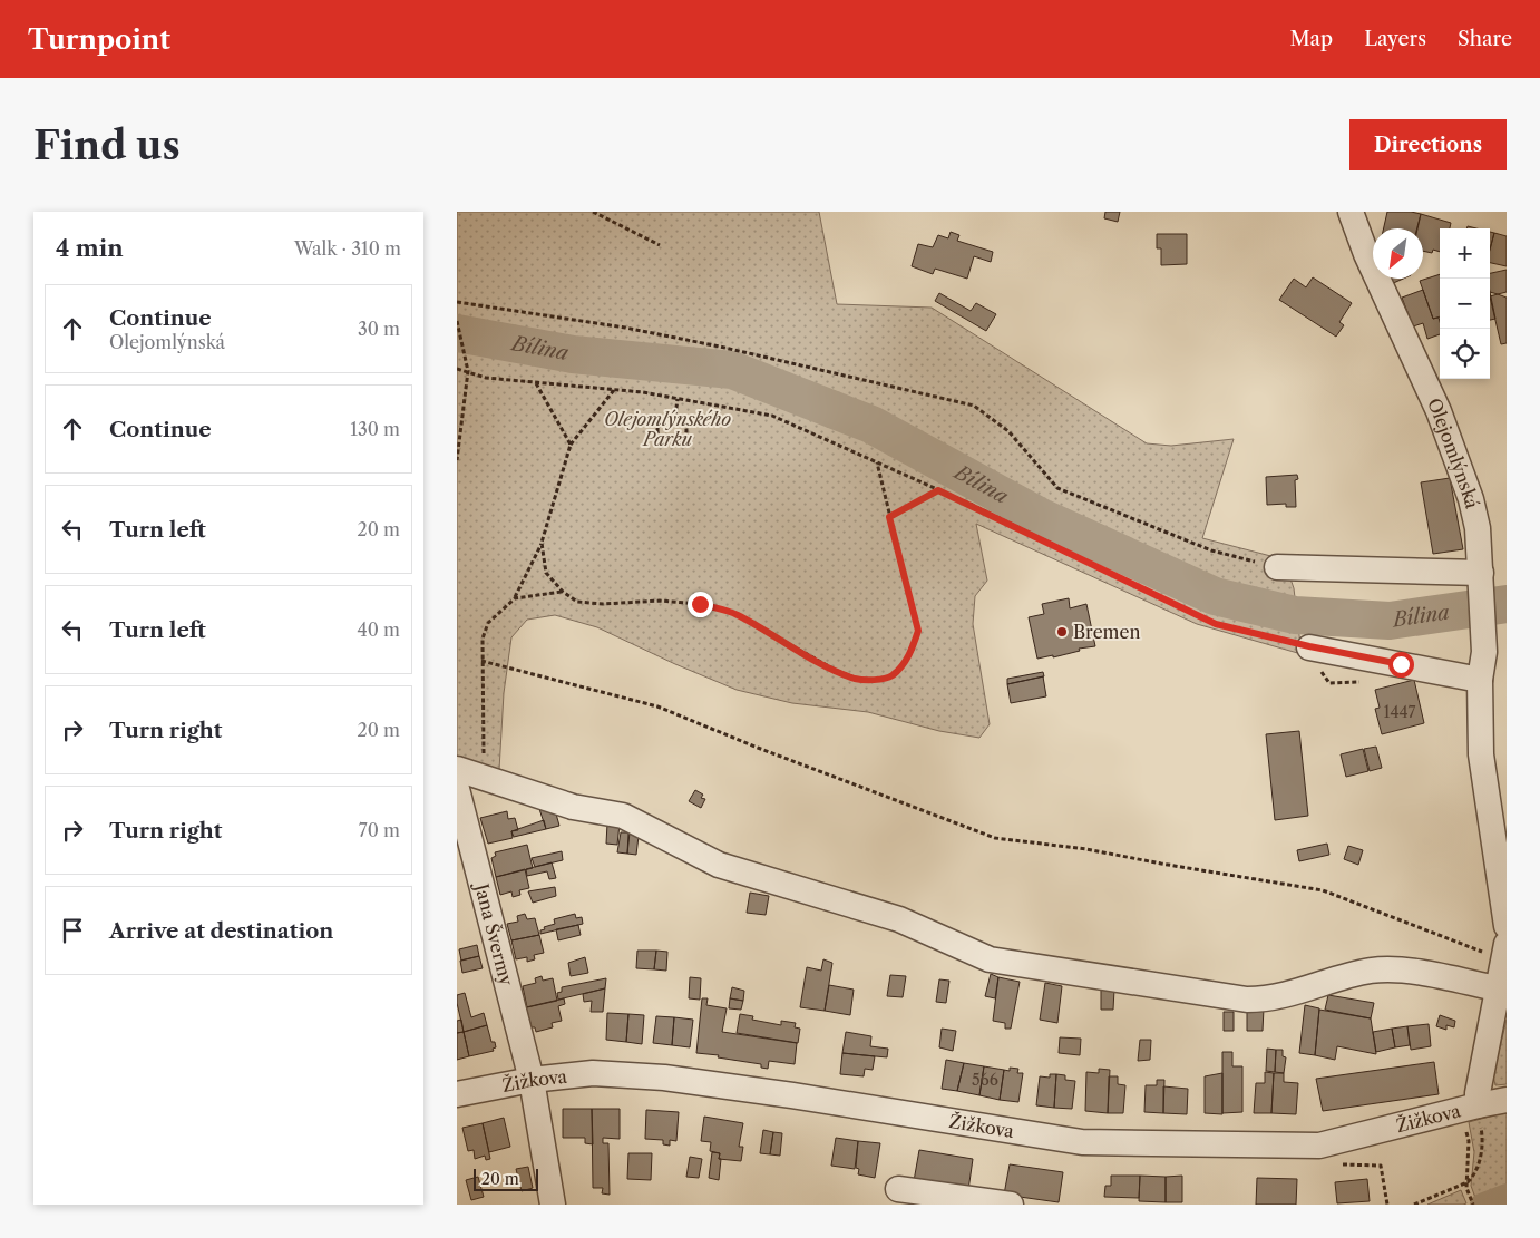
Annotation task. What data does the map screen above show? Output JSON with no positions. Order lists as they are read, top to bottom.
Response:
{
  "streets": {
    "street": ["Olejomlýnská", "Jana Švermy", "Žižkova"]
  },
  "crossings": [
    ["Jana Švermy", "Žižkova"]
  ],
  "water": ["Bílina"],
  "parks": ["Olejomlýnského Parku"],
  "places": ["Bremen"],
  "house_numbers": ["1447", "566"],
  "scale_bar": "20 m",
  "north": "bottom left",
  "page": {
    "header": "Turnpoint",
    "nav": ["Map", "Layers", "Share"],
    "buttons": "Directions",
    "title": "Find us",
    "heading": ["4 min", "Walk · 310 m"],
    "map_buttons": ["+", "−"],
    "list": [
      ["Continue", "Olejomlýnská", "30 m"],
      ["Continue", "130 m"],
      ["Turn left", "20 m"],
      ["Turn left", "40 m"],
      ["Turn right", "20 m"],
      ["Turn right", "70 m"],
      "Arrive at destination"
    ],
    "scale": "20 m"
  }
}
